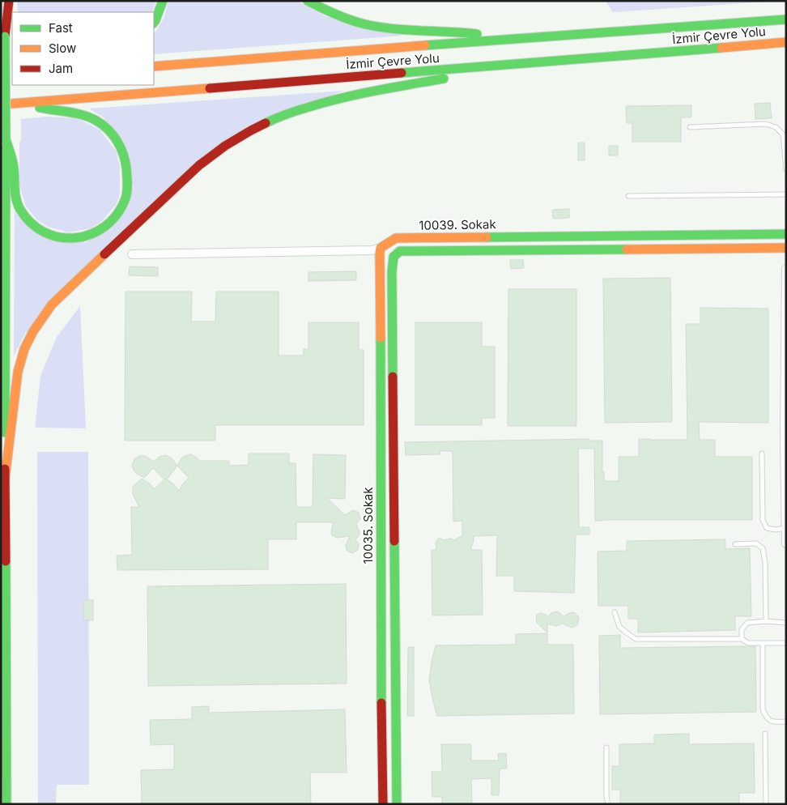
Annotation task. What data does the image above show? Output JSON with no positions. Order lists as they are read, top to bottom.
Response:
{
  "streets": {
    "main road": ["İzmir Çevre Yolu", "10039. Sokak", "10035. Sokak"]
  },
  "crossings": [
    ["10039. Sokak", "10035. Sokak"]
  ],
  "legend": ["Fast", "Slow", "Jam"]
}
